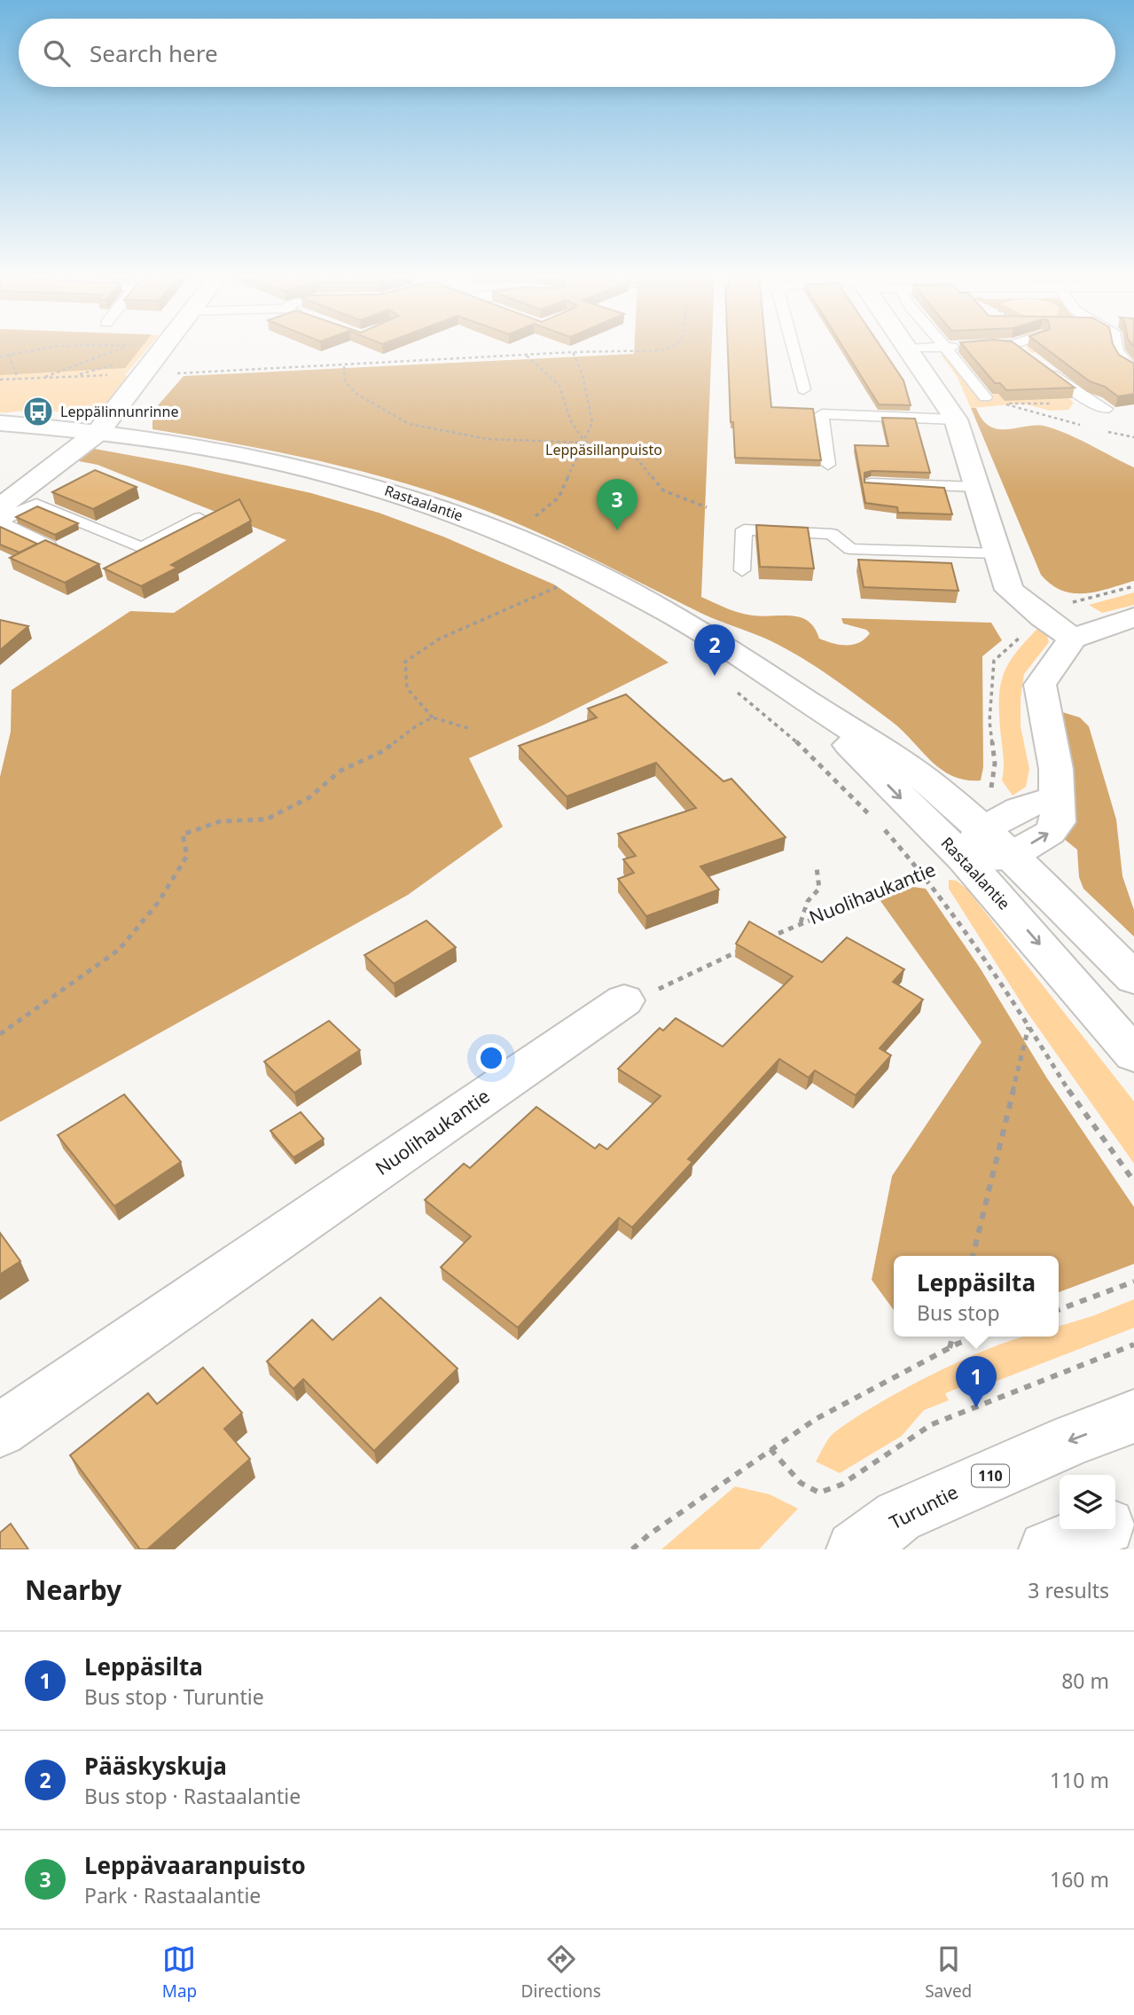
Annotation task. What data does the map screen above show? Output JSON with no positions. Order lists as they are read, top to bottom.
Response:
{
  "streets": {
    "street": [
      "Rastaalantie",
      "Nuolihaukantie",
      "110",
      "Turuntie"
    ]
  },
  "crossings": [
    ["Rastaalantie", "Nuolihaukantie"]
  ],
  "one_way": ["Turuntie"],
  "parks": ["Leppäsillanpuisto"],
  "places": {
    "bus stop": ["Leppälinnunrinne"]
  },
  "page": {
    "search": "Search here",
    "pins": ["3", "2", "1"],
    "popup": ["Leppäsilta", "Bus stop"],
    "heading": ["Nearby", "3 results"],
    "list": [
      {
        "mark": "1",
        "name": "Leppäsilta",
        "note": "Bus stop · Turuntie",
        "value": "80 m"
      },
      {
        "mark": "2",
        "name": "Pääskyskuja",
        "note": "Bus stop · Rastaalantie",
        "value": "110 m"
      },
      {
        "mark": "3",
        "name": "Leppävaaranpuisto",
        "note": "Park · Rastaalantie",
        "value": "160 m"
      }
    ],
    "nav": ["Map", "Directions", "Saved"]
  }
}
